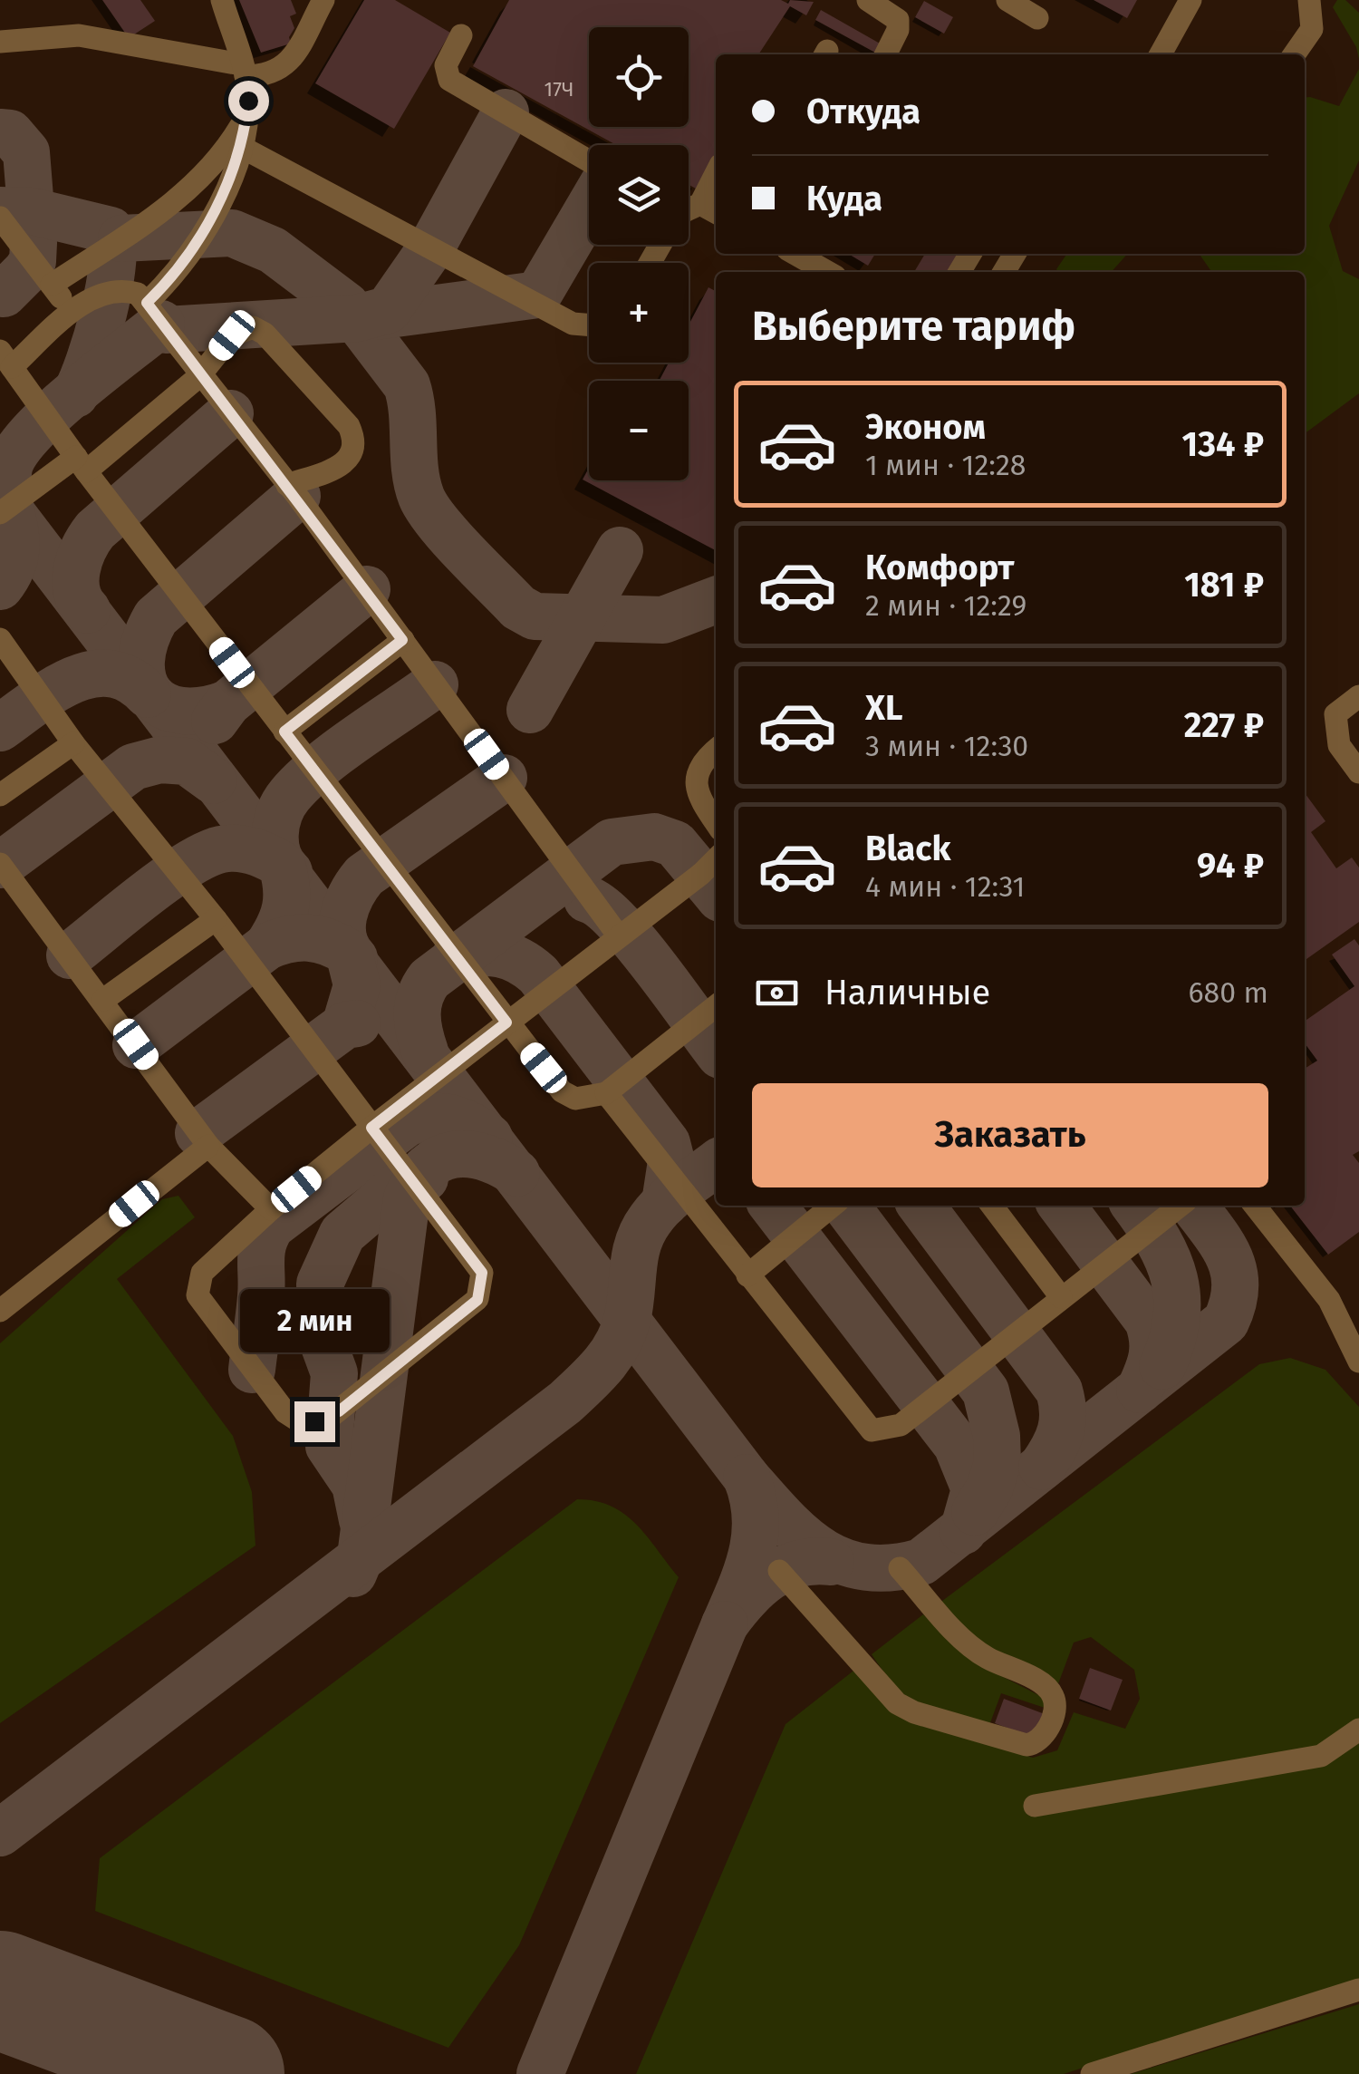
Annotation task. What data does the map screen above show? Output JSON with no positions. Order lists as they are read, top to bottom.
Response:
{
  "house_numbers": ["17Ч"],
  "page": {
    "map_buttons": ["+", "−"],
    "banner": ["Откуда", "Куда"],
    "heading": "Выберите тариф",
    "list": [
      {
        "name": "Эконом",
        "note": "1 мин · 12:28",
        "value": "134 ₽"
      },
      {
        "name": "Комфорт",
        "note": "2 мин · 12:29",
        "value": "181 ₽"
      },
      {
        "name": "XL",
        "note": "3 мин · 12:30",
        "value": "227 ₽"
      },
      {
        "name": "Black",
        "note": "4 мин · 12:31",
        "value": "94 ₽"
      }
    ],
    "pay": ["Наличные", "680 m"],
    "buttons": "Заказать",
    "bubble": "2 мин"
  }
}
